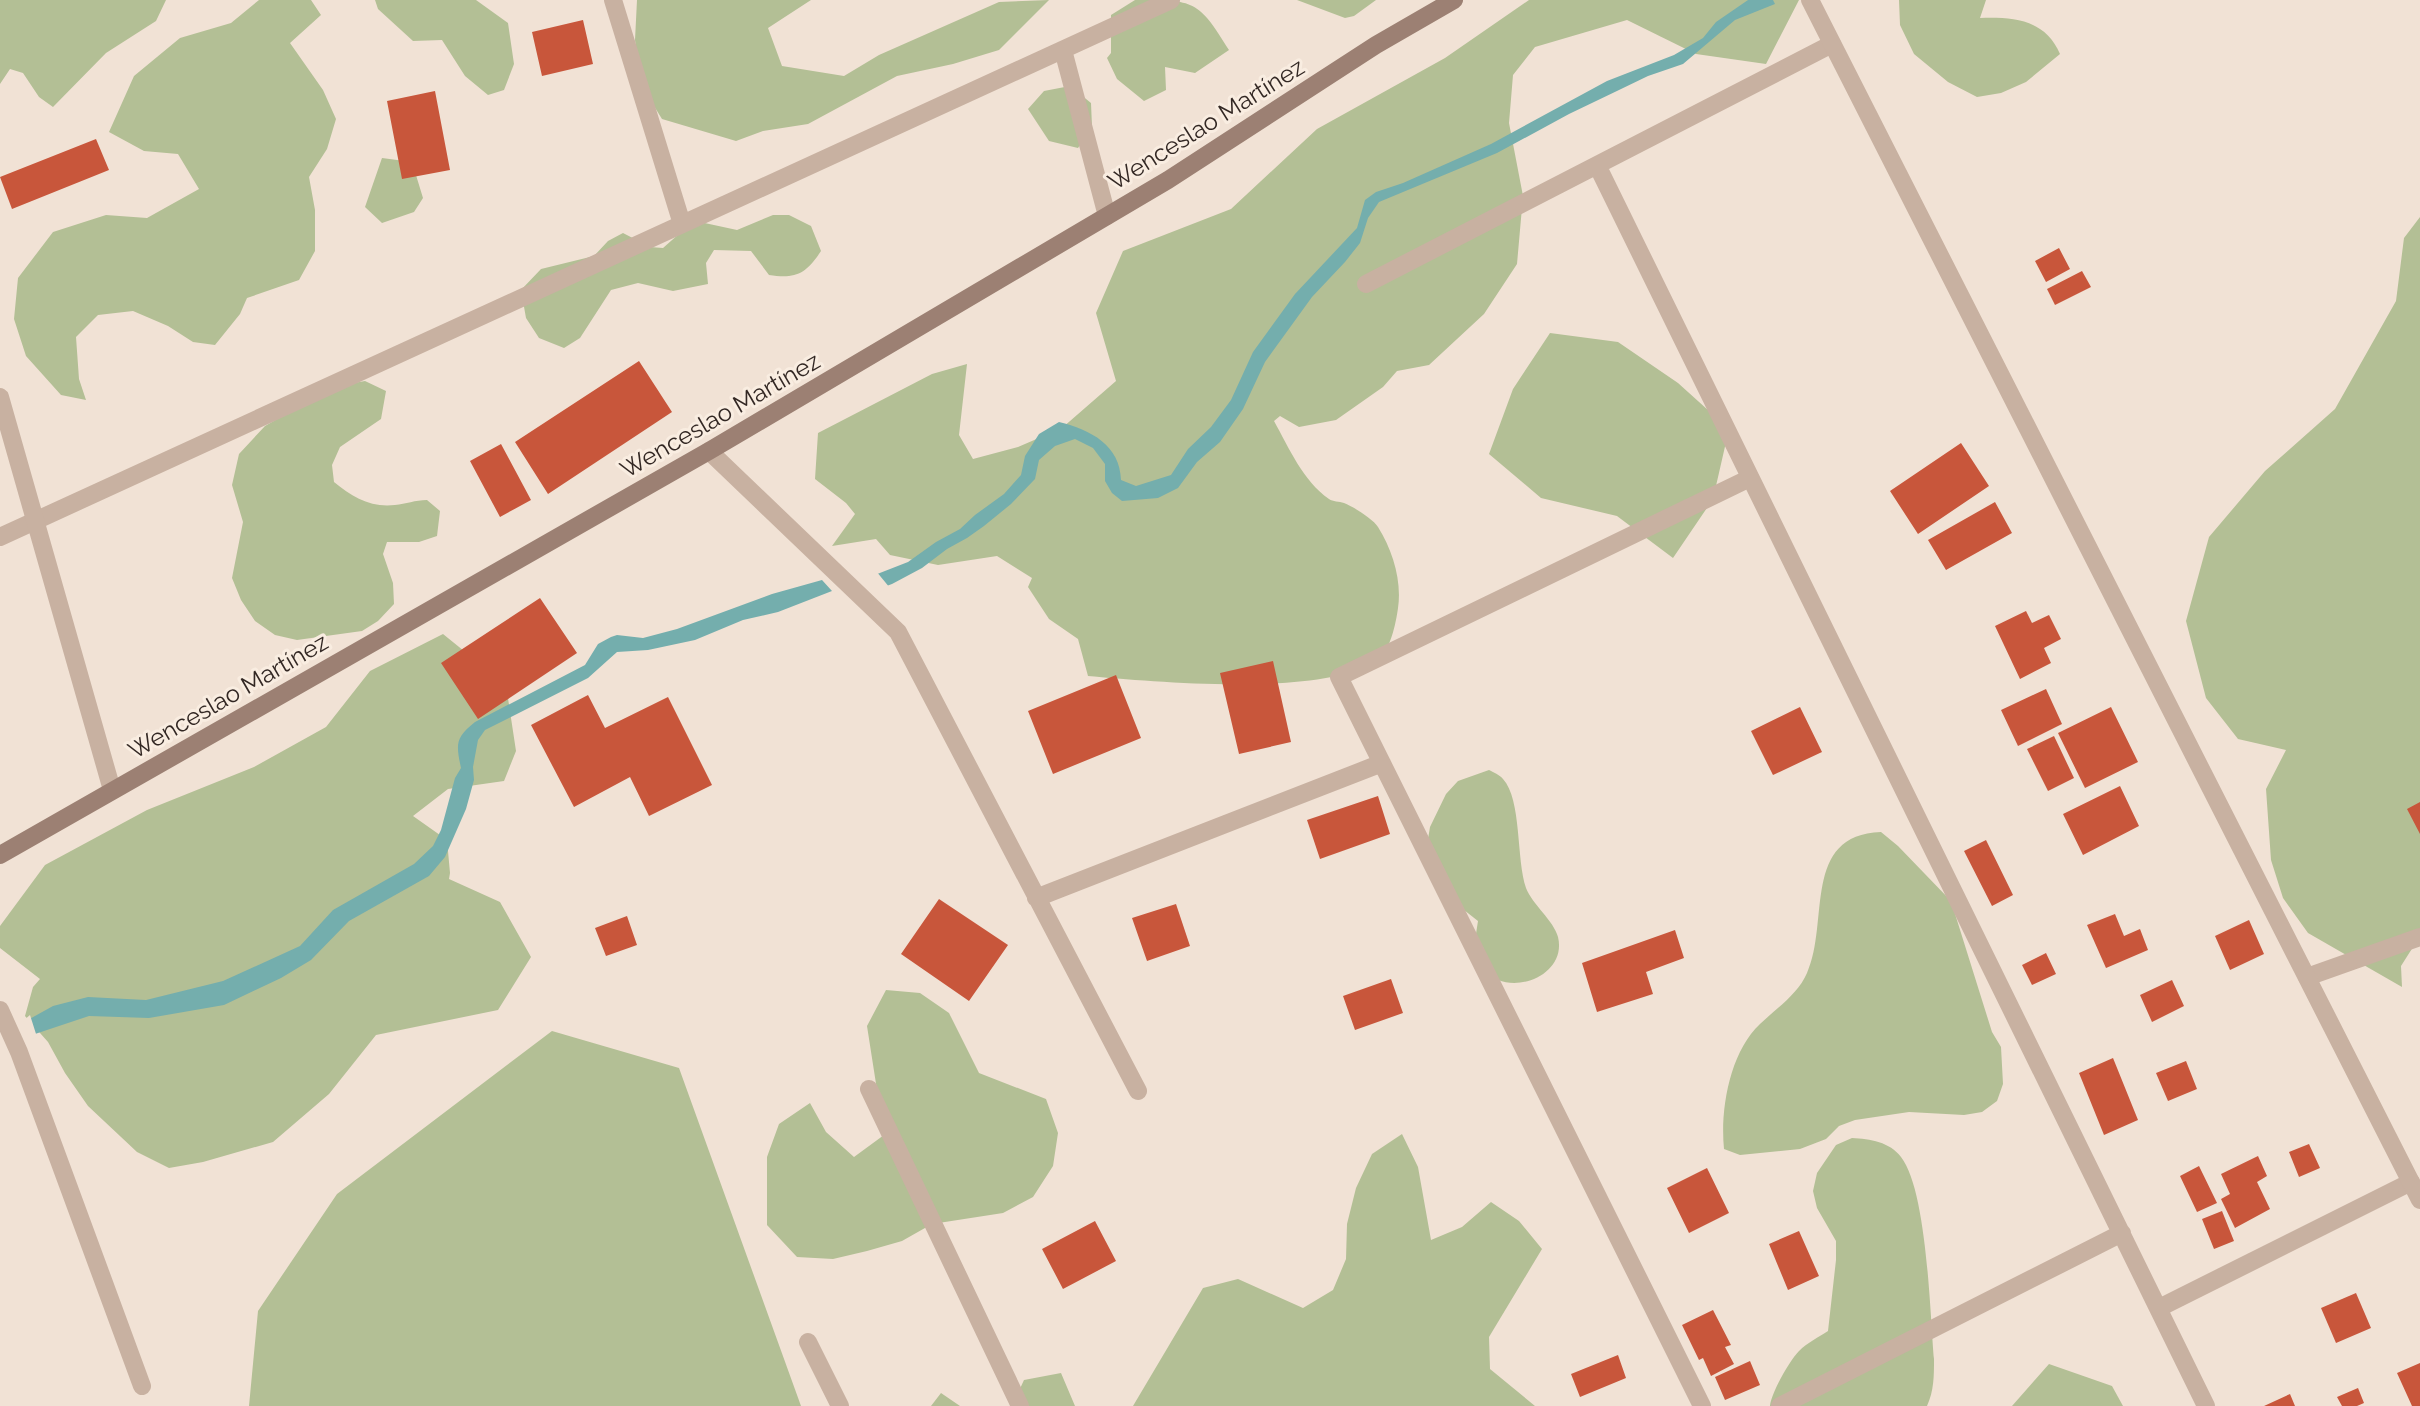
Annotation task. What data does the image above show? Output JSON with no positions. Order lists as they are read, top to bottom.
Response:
{
  "streets": {
    "main road": ["Wenceslao Martínez"]
  }
}
